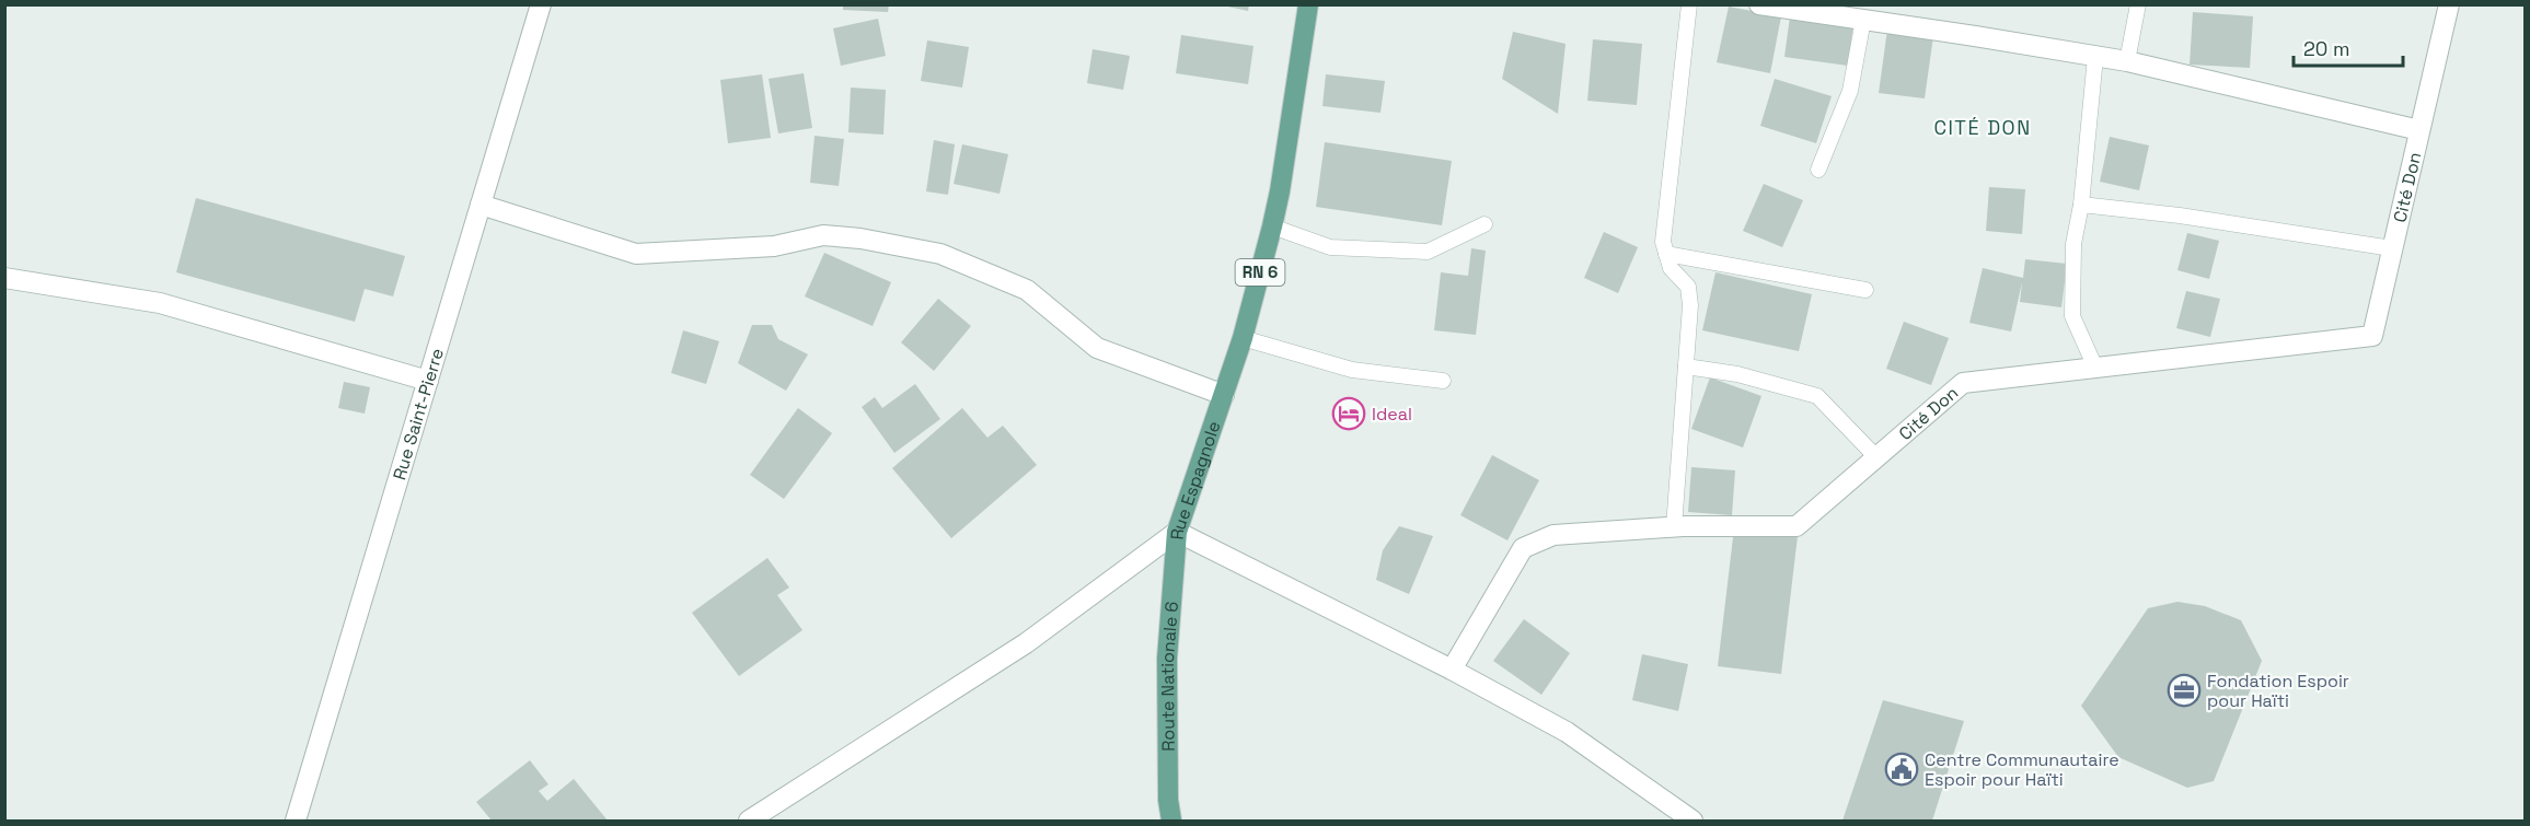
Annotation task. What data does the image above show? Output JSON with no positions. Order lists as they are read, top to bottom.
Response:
{
  "streets": {
    "main road": ["RN 6", "Rue Espagnole", "Route Nationale 6"],
    "street": ["Cité Don", "Rue Saint-Pierre"]
  },
  "crossings": [
    ["Rue Espagnole", "Route Nationale 6"]
  ],
  "districts": ["CITÉ DON"],
  "places": {
    "hotel": ["Ideal"],
    "office": ["Fondation Espoir pour Haïti"],
    "public building": ["Centre Communautaire Espoir pour Haïti"]
  },
  "scale_bar": "20 m"
}
